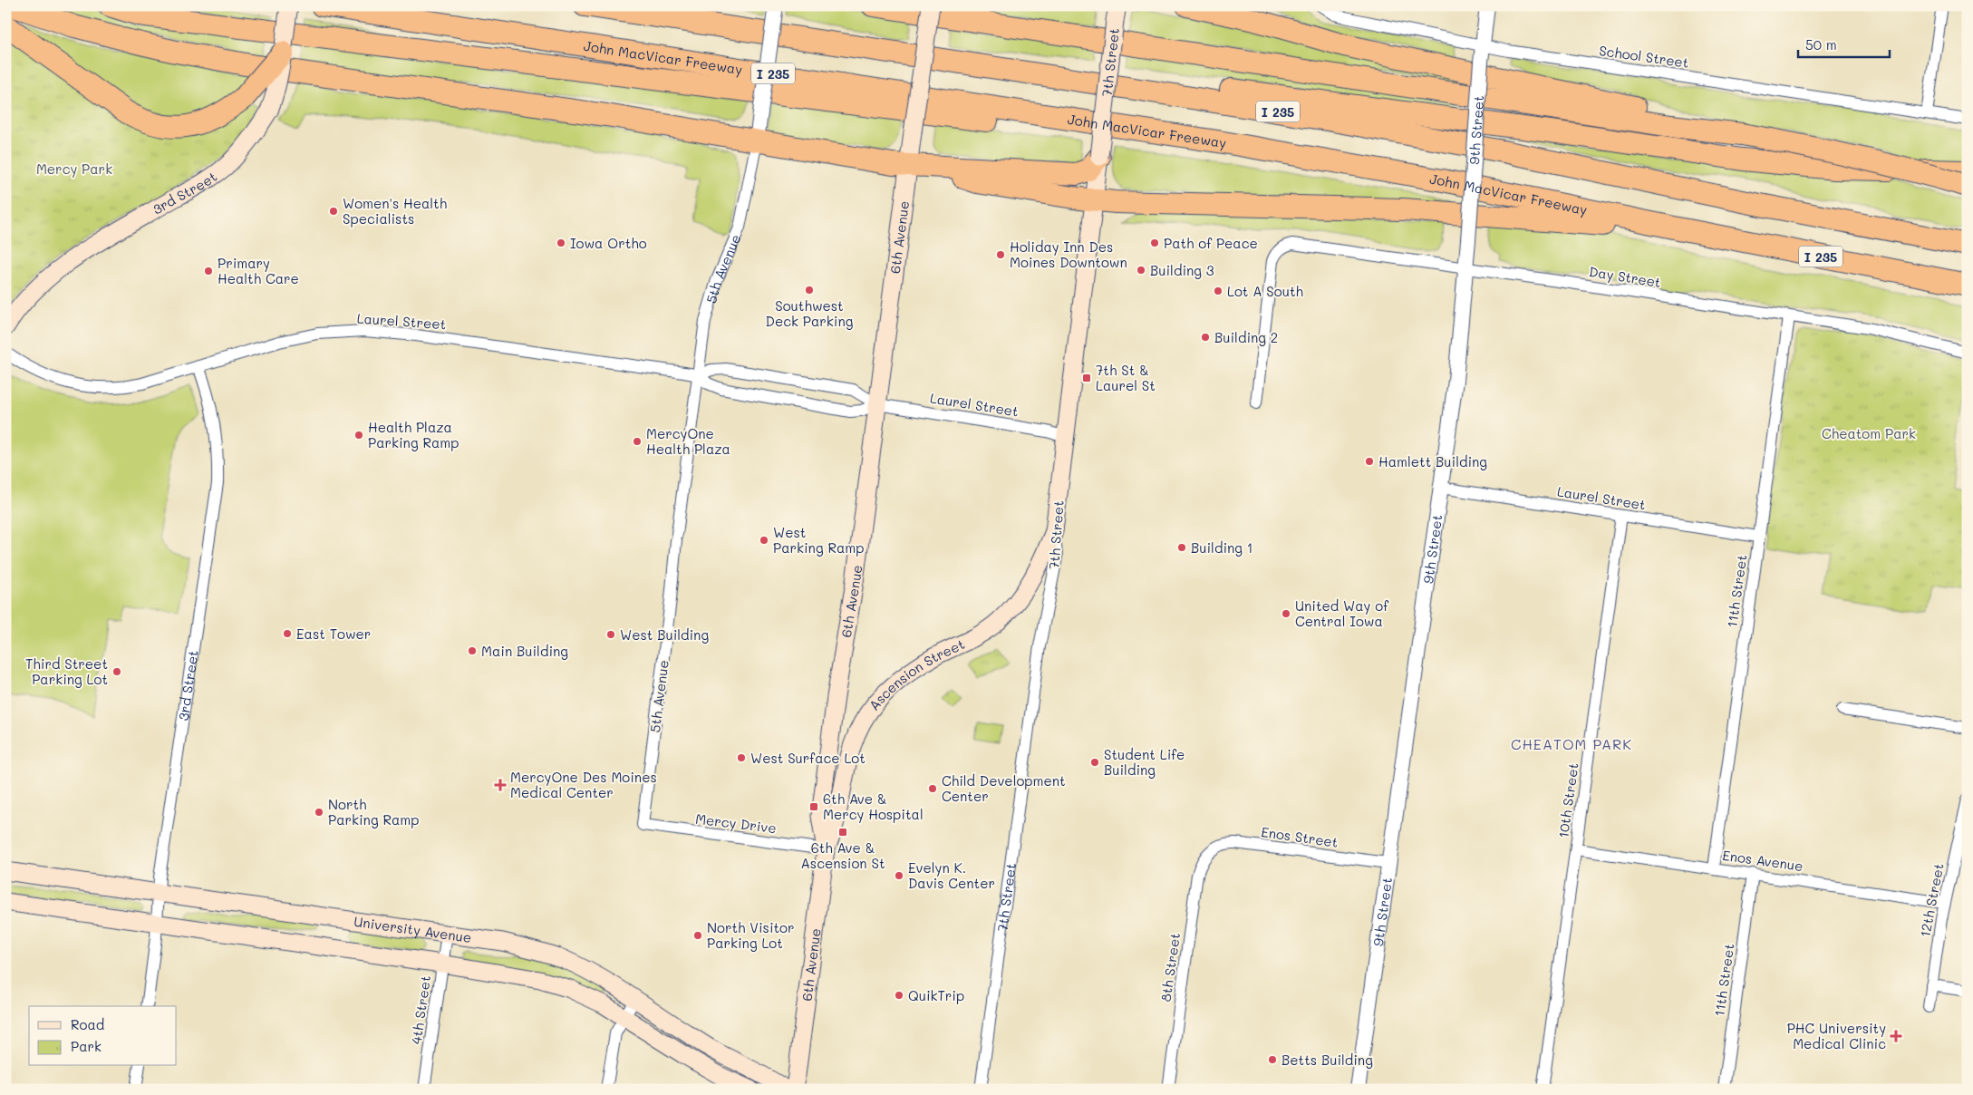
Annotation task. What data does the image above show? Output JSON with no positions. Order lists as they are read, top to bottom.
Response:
{
  "streets": {
    "highway": ["John MacVicar Freeway", "I 235"],
    "main road": [
      "7th Street",
      "3rd Street",
      "6th Avenue",
      "Ascension Street",
      "University Avenue"
    ],
    "street": [
      "School Street",
      "9th Street",
      "5th Avenue",
      "Day Street",
      "Laurel Street",
      "11th Street",
      "10th Street",
      "Mercy Drive",
      "Enos Street",
      "Enos Avenue",
      "12th Street",
      "8th Street",
      "4th Street"
    ]
  },
  "crossings": [
    ["School Street", "9th Street"],
    ["7th Street", "Laurel Street"],
    ["7th Street", "Ascension Street"],
    ["9th Street", "Day Street"],
    ["9th Street", "Laurel Street"],
    ["9th Street", "Enos Street"],
    ["3rd Street", "Laurel Street"],
    ["3rd Street", "University Avenue"],
    ["6th Avenue", "Laurel Street"],
    ["6th Avenue", "Ascension Street"],
    ["6th Avenue", "Mercy Drive"],
    ["5th Avenue", "Laurel Street"],
    ["5th Avenue", "Mercy Drive"],
    ["Day Street", "11th Street"],
    ["Laurel Street", "11th Street"],
    ["Laurel Street", "10th Street"],
    ["11th Street", "Enos Avenue"],
    ["Ascension Street", "Mercy Drive"],
    ["10th Street", "Enos Avenue"],
    ["Enos Street", "8th Street"],
    ["Enos Avenue", "12th Street"],
    ["University Avenue", "4th Street"]
  ],
  "districts": ["CHEATOM PARK"],
  "parks": ["Mercy Park", "Cheatom Park"],
  "places": {
    "other": [
      "Women's Health Specialists",
      "Iowa Ortho",
      "Path of Peace",
      "Holiday Inn Des Moines Downtown",
      "Building 3",
      "Primary Health Care",
      "Southwest Deck Parking",
      "Lot A South",
      "Building 2",
      "Health Plaza Parking Ramp",
      "MercyOne Health Plaza",
      "Hamlett Building",
      "West Parking Ramp",
      "Building 1",
      "United Way of Central Iowa",
      "East Tower",
      "West Building",
      "Main Building",
      "Third Street Parking Lot",
      "West Surface Lot",
      "Student Life Building",
      "Child Development Center",
      "North Parking Ramp",
      "Evelyn K. Davis Center",
      "North Visitor Parking Lot",
      "QuikTrip",
      "Betts Building"
    ],
    "transit": ["7th St & Laurel St", "6th Ave & Mercy Hospital", "6th Ave & Ascension St"],
    "health": ["MercyOne Des Moines Medical Center", "PHC University Medical Clinic"]
  },
  "legend": ["Road", "Park"],
  "scale_bar": "50 m"
}
